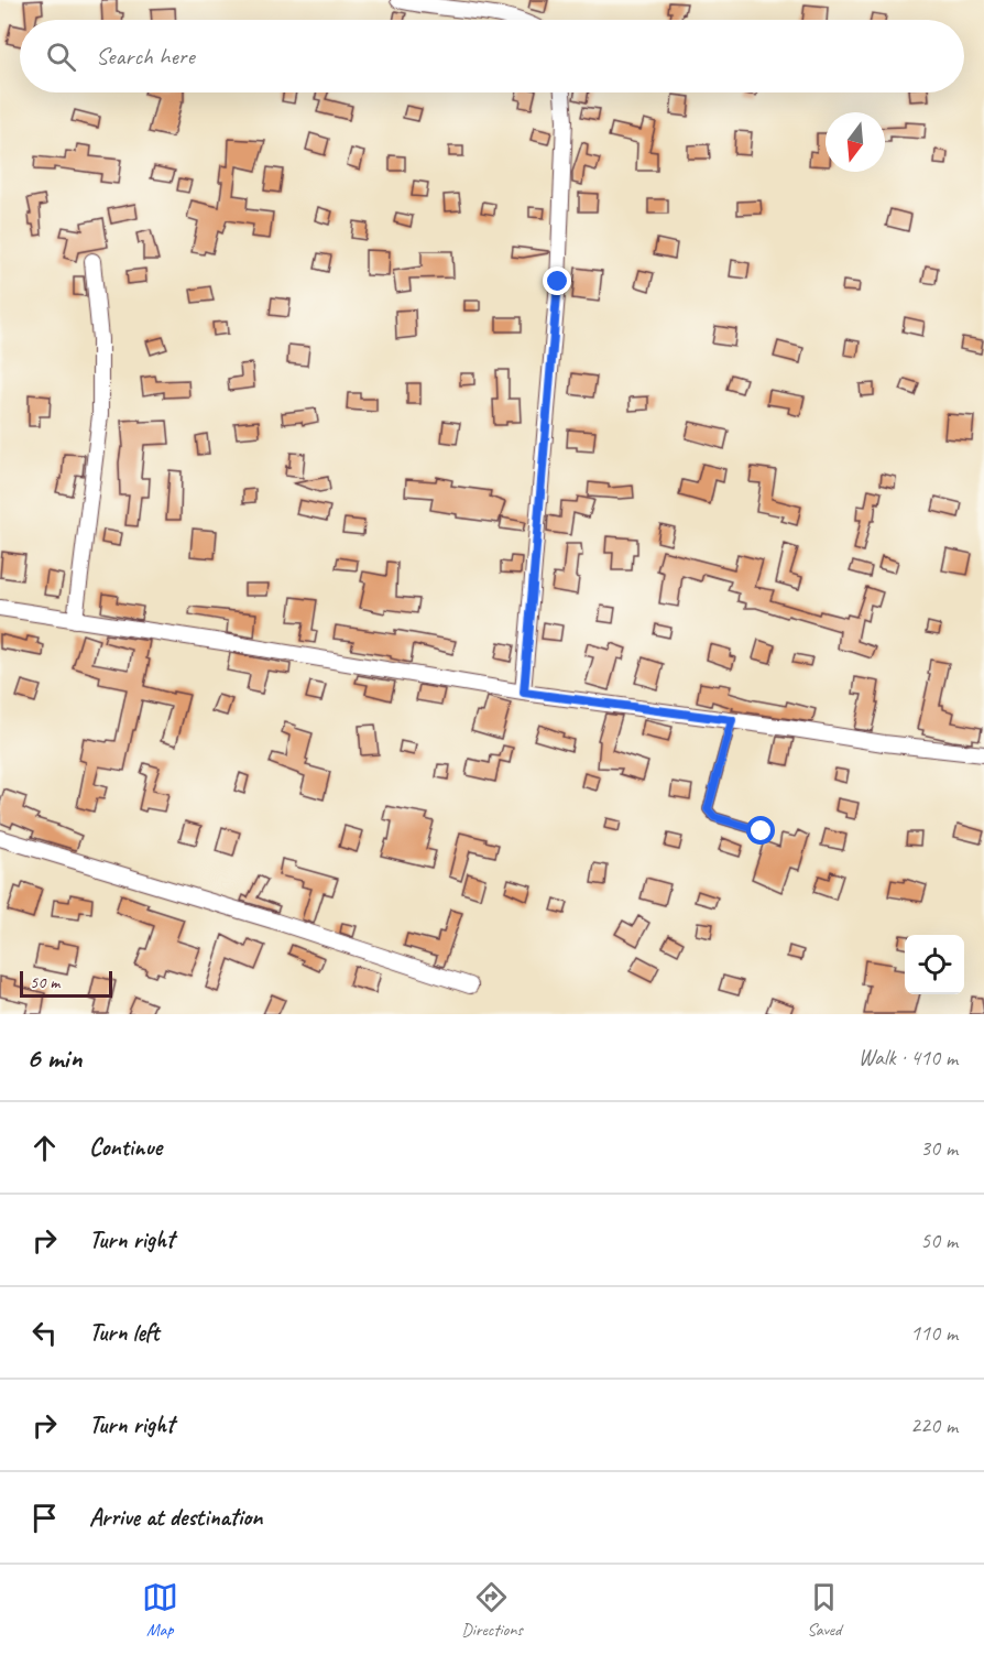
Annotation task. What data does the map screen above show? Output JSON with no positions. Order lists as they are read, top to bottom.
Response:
{
  "scale_bar": "50 m",
  "north": "bottom",
  "page": {
    "search": "Search here",
    "scale": "50 m",
    "heading": ["6 min", "Walk · 410 m"],
    "list": [
      ["Continue", "30 m"],
      ["Turn right", "50 m"],
      ["Turn left", "110 m"],
      ["Turn right", "220 m"],
      "Arrive at destination"
    ],
    "nav": ["Map", "Directions", "Saved"]
  }
}
